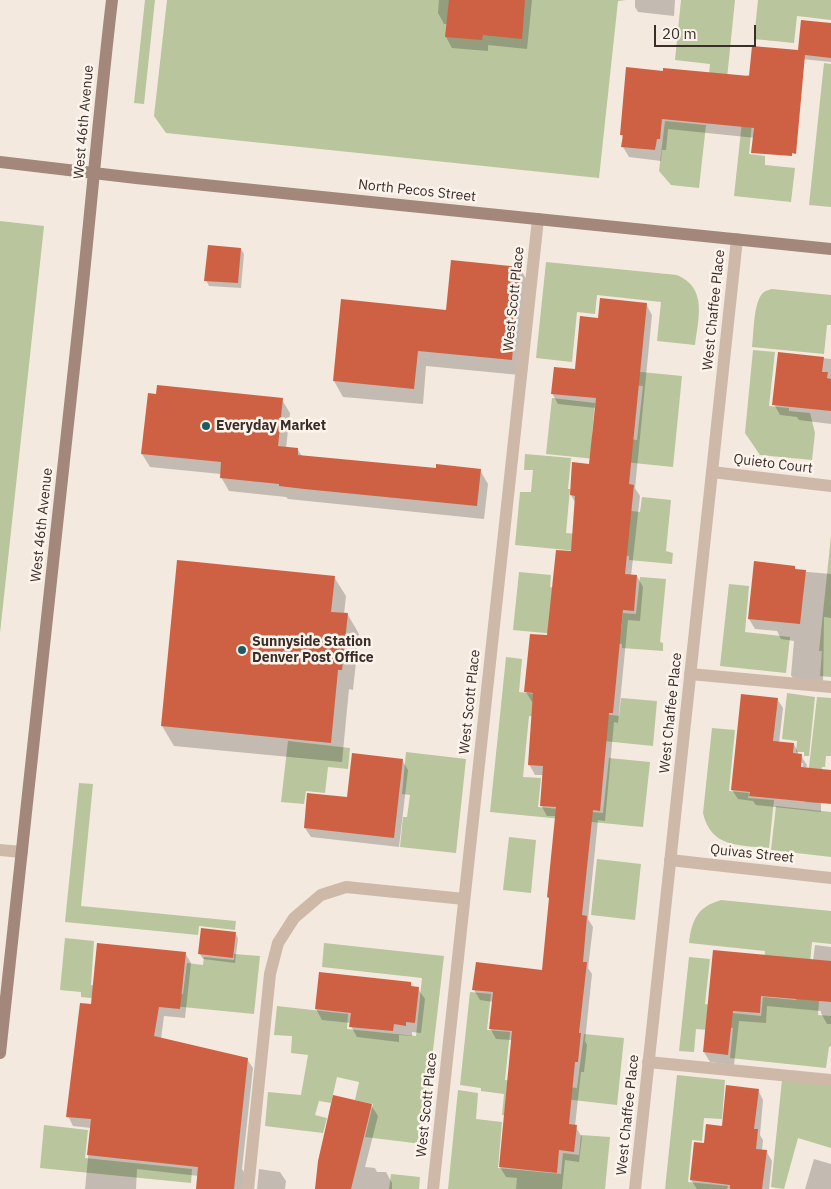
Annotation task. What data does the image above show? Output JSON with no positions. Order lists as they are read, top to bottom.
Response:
{
  "streets": {
    "street": [
      "West 46th Avenue",
      "North Pecos Street",
      "West Scott Place",
      "West Chaffee Place",
      "Quieto Court",
      "Quivas Street"
    ]
  },
  "crossings": [
    ["West 46th Avenue", "North Pecos Street"],
    ["North Pecos Street", "West Scott Place"],
    ["North Pecos Street", "West Chaffee Place"],
    ["West Chaffee Place", "Quieto Court"],
    ["West Chaffee Place", "Quivas Street"]
  ],
  "places": ["Everyday Market", "Sunnyside Station Denver Post Office"],
  "scale_bar": "20 m"
}
